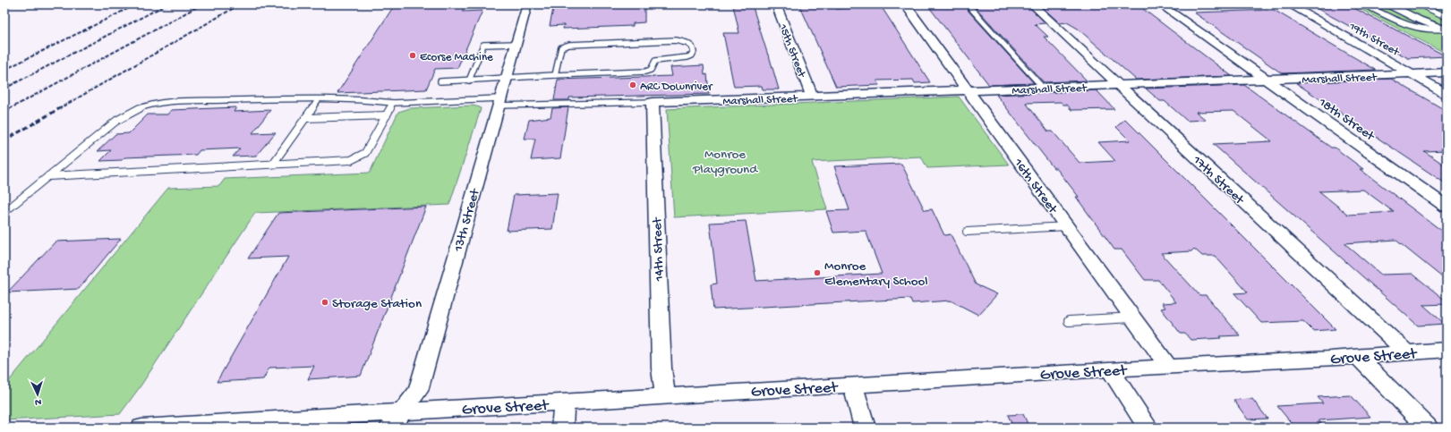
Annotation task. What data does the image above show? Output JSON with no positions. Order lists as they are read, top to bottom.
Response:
{
  "streets": {
    "street": [
      "19th Street",
      "15th Street",
      "Marshall Street",
      "18th Street",
      "17th Street",
      "16th Street",
      "13th Street",
      "14th Street",
      "Grove Street"
    ]
  },
  "crossings": [
    ["19th Street", "Marshall Street"],
    ["15th Street", "Marshall Street"],
    ["Marshall Street", "18th Street"],
    ["Marshall Street", "17th Street"],
    ["Marshall Street", "16th Street"],
    ["Marshall Street", "14th Street"],
    ["17th Street", "Grove Street"],
    ["16th Street", "Grove Street"],
    ["13th Street", "Grove Street"],
    ["14th Street", "Grove Street"]
  ],
  "parks": ["Monroe Playground"],
  "places": [
    "Ecorse Machine",
    "ARC Downriver",
    "Monroe Elementary School",
    "Storage Station"
  ],
  "north": "bottom"
}
